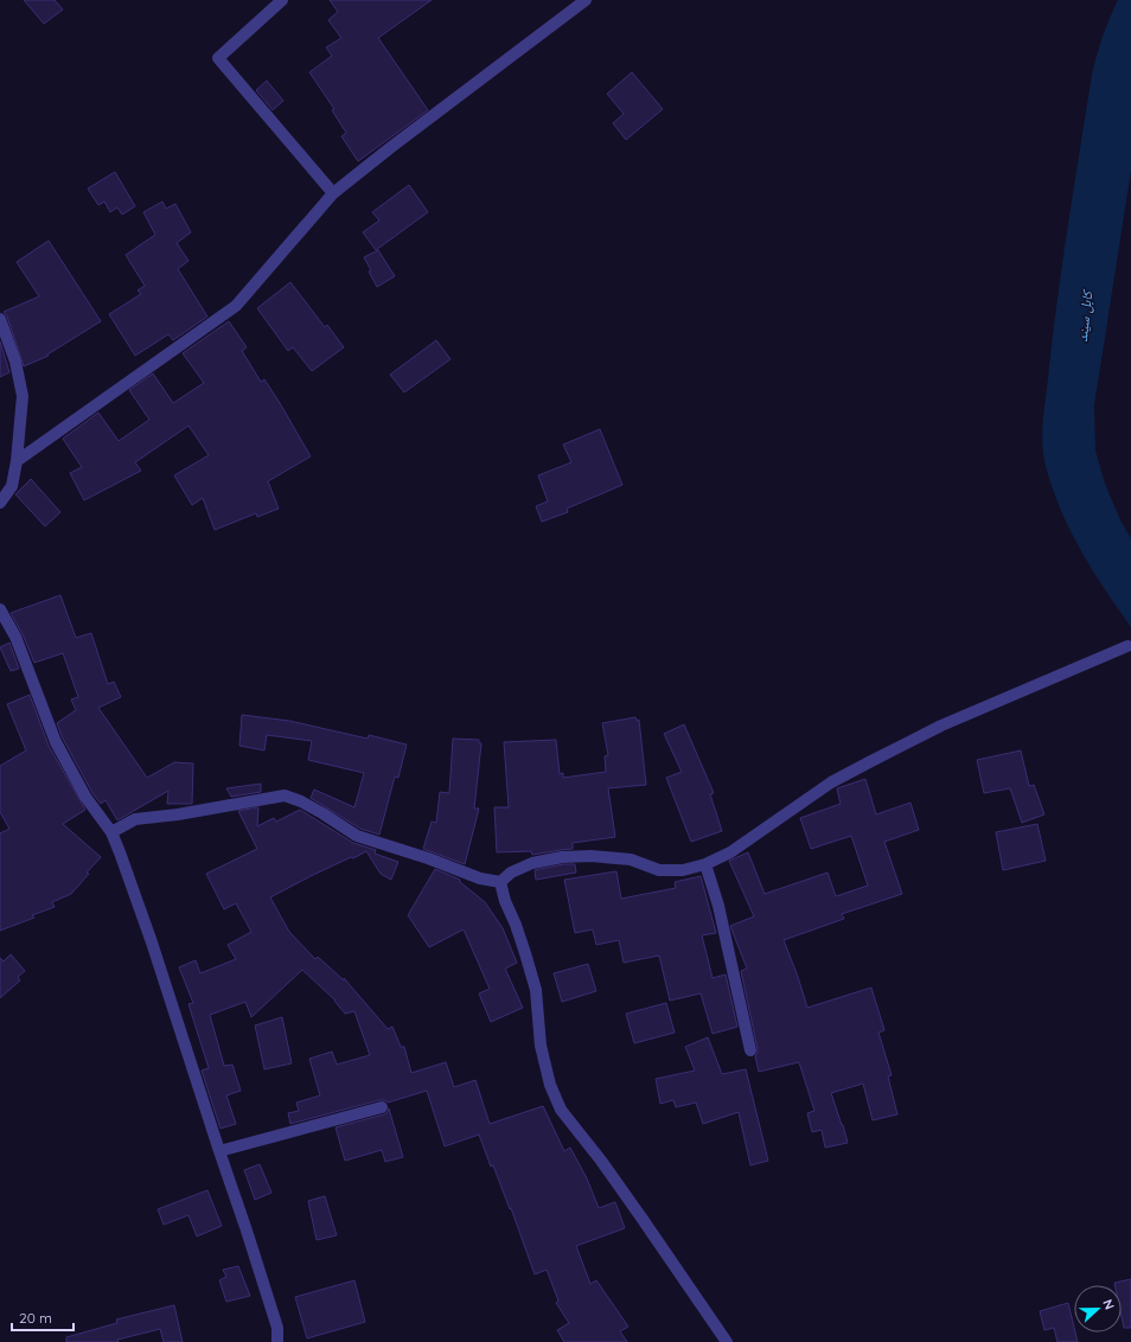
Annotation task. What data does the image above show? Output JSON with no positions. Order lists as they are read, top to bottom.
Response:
{
  "water": ["کابل سيند"],
  "scale_bar": "20 m",
  "north": "right"
}
